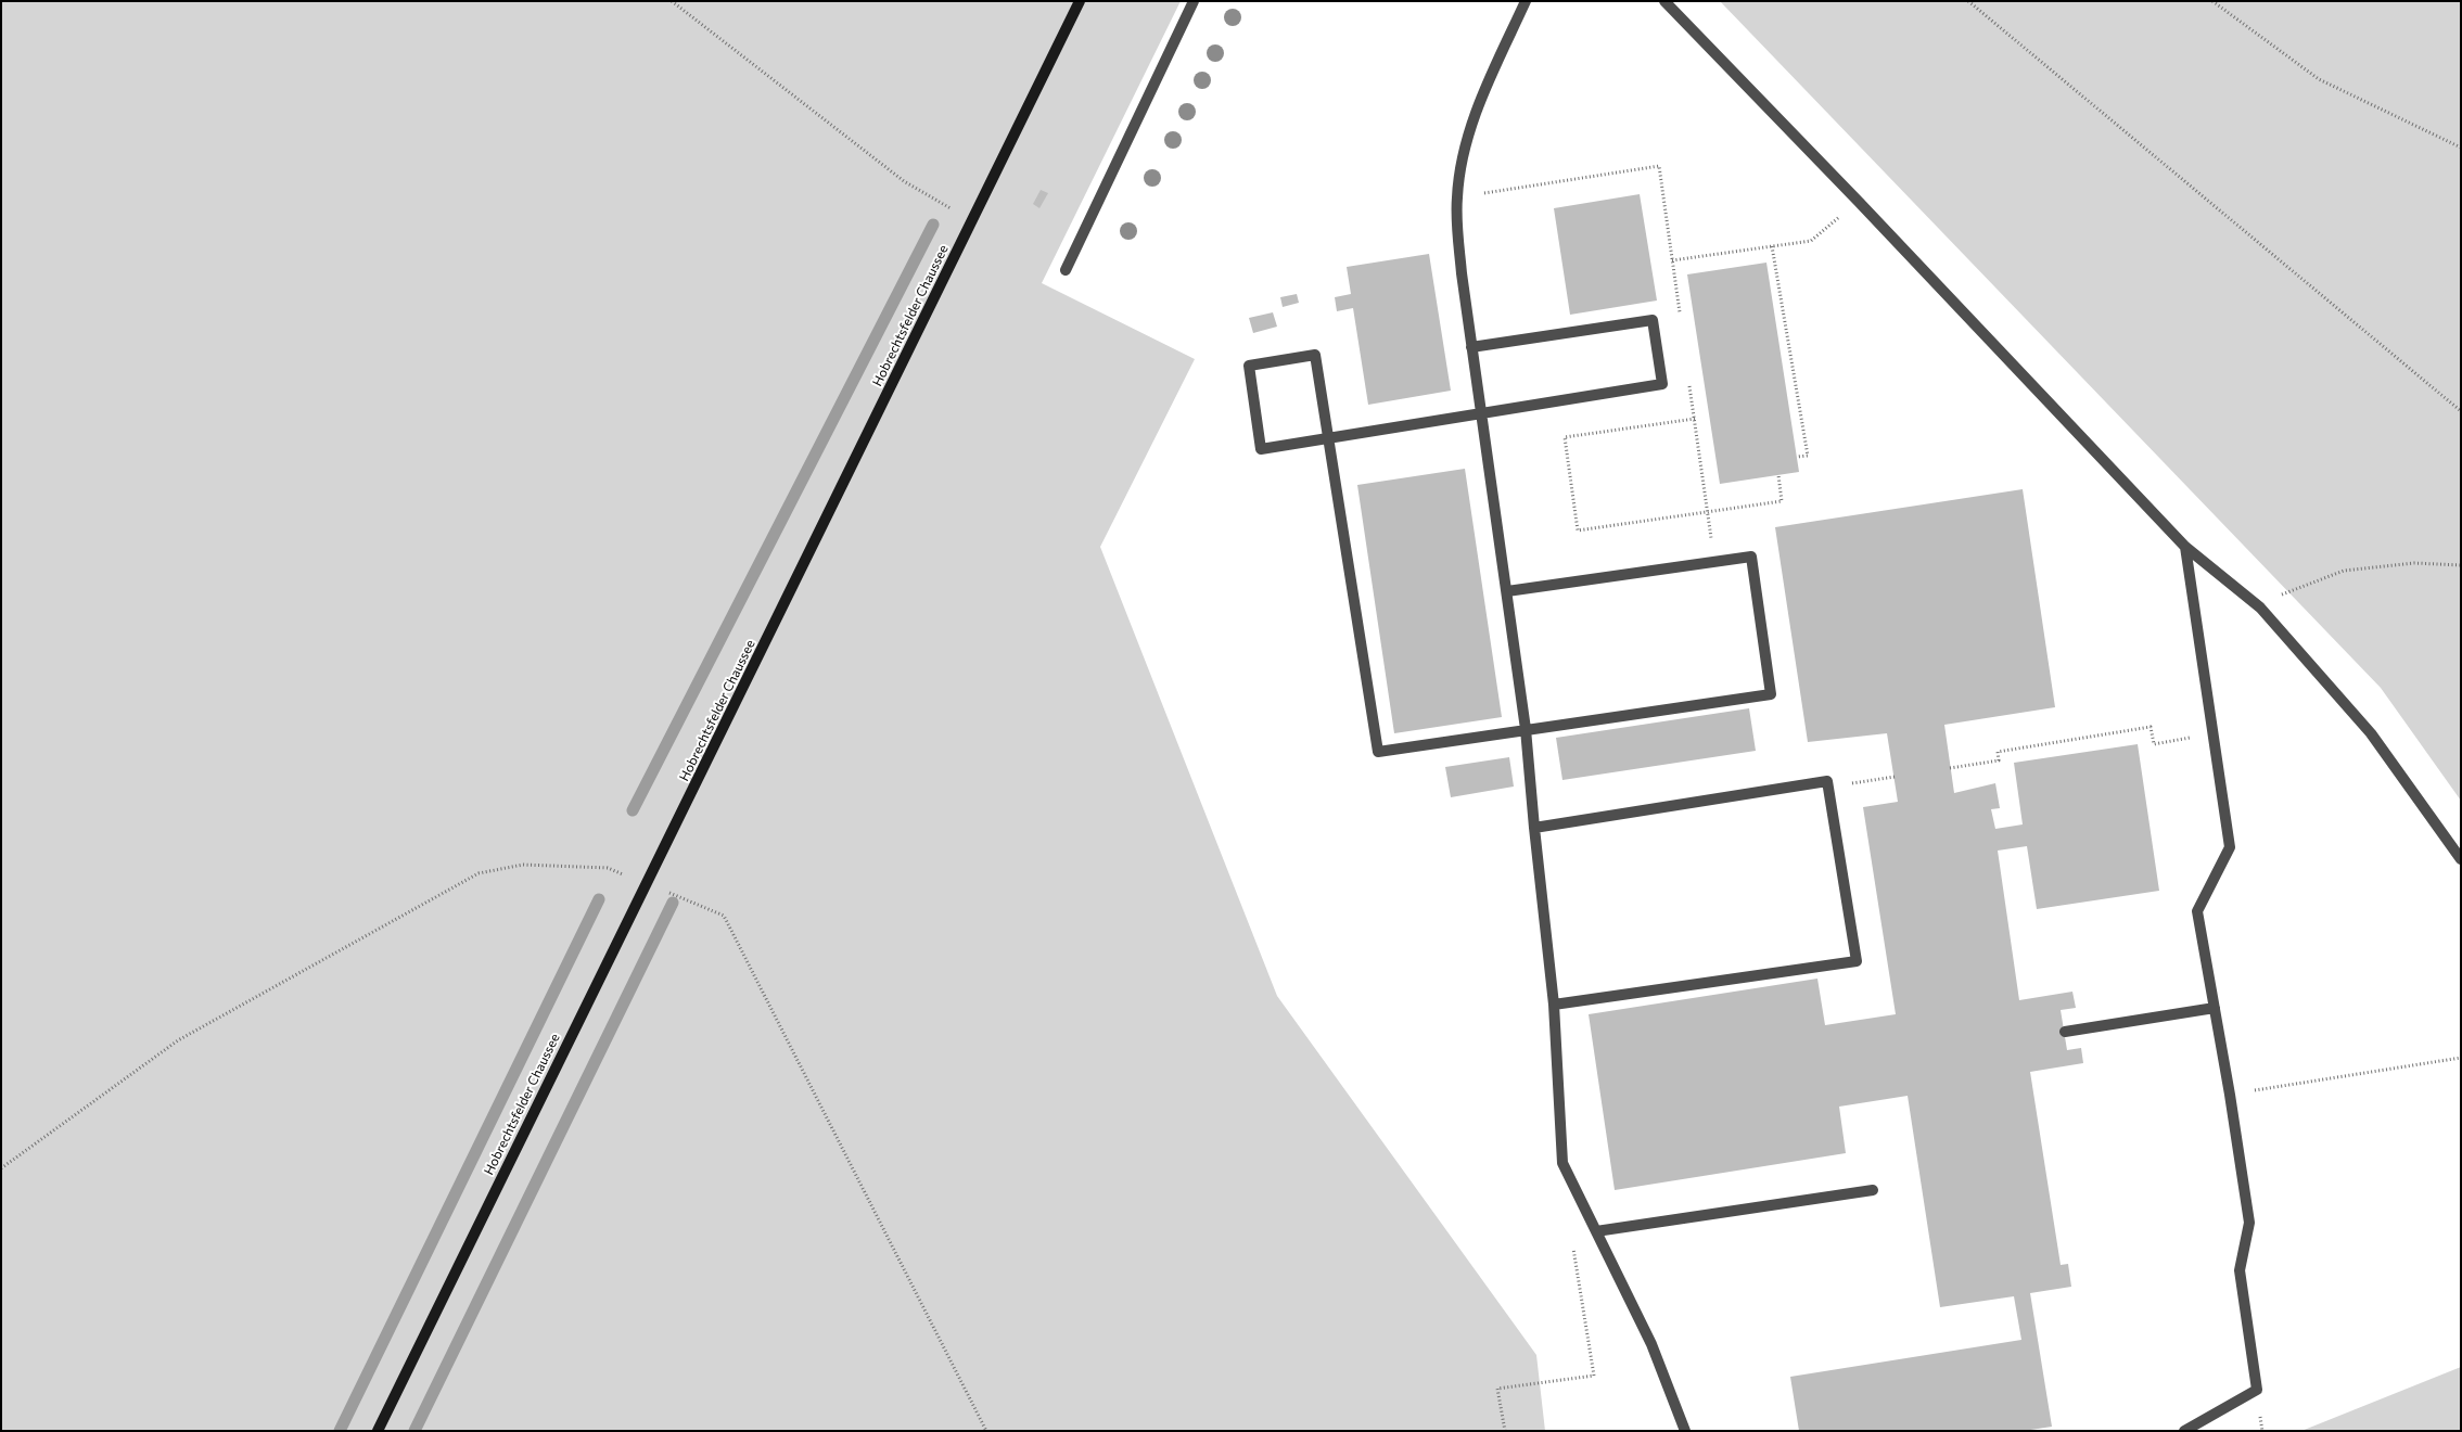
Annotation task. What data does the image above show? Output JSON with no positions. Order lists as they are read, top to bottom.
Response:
{
  "streets": {
    "main road": ["Hobrechtsfelder Chaussee"]
  }
}
